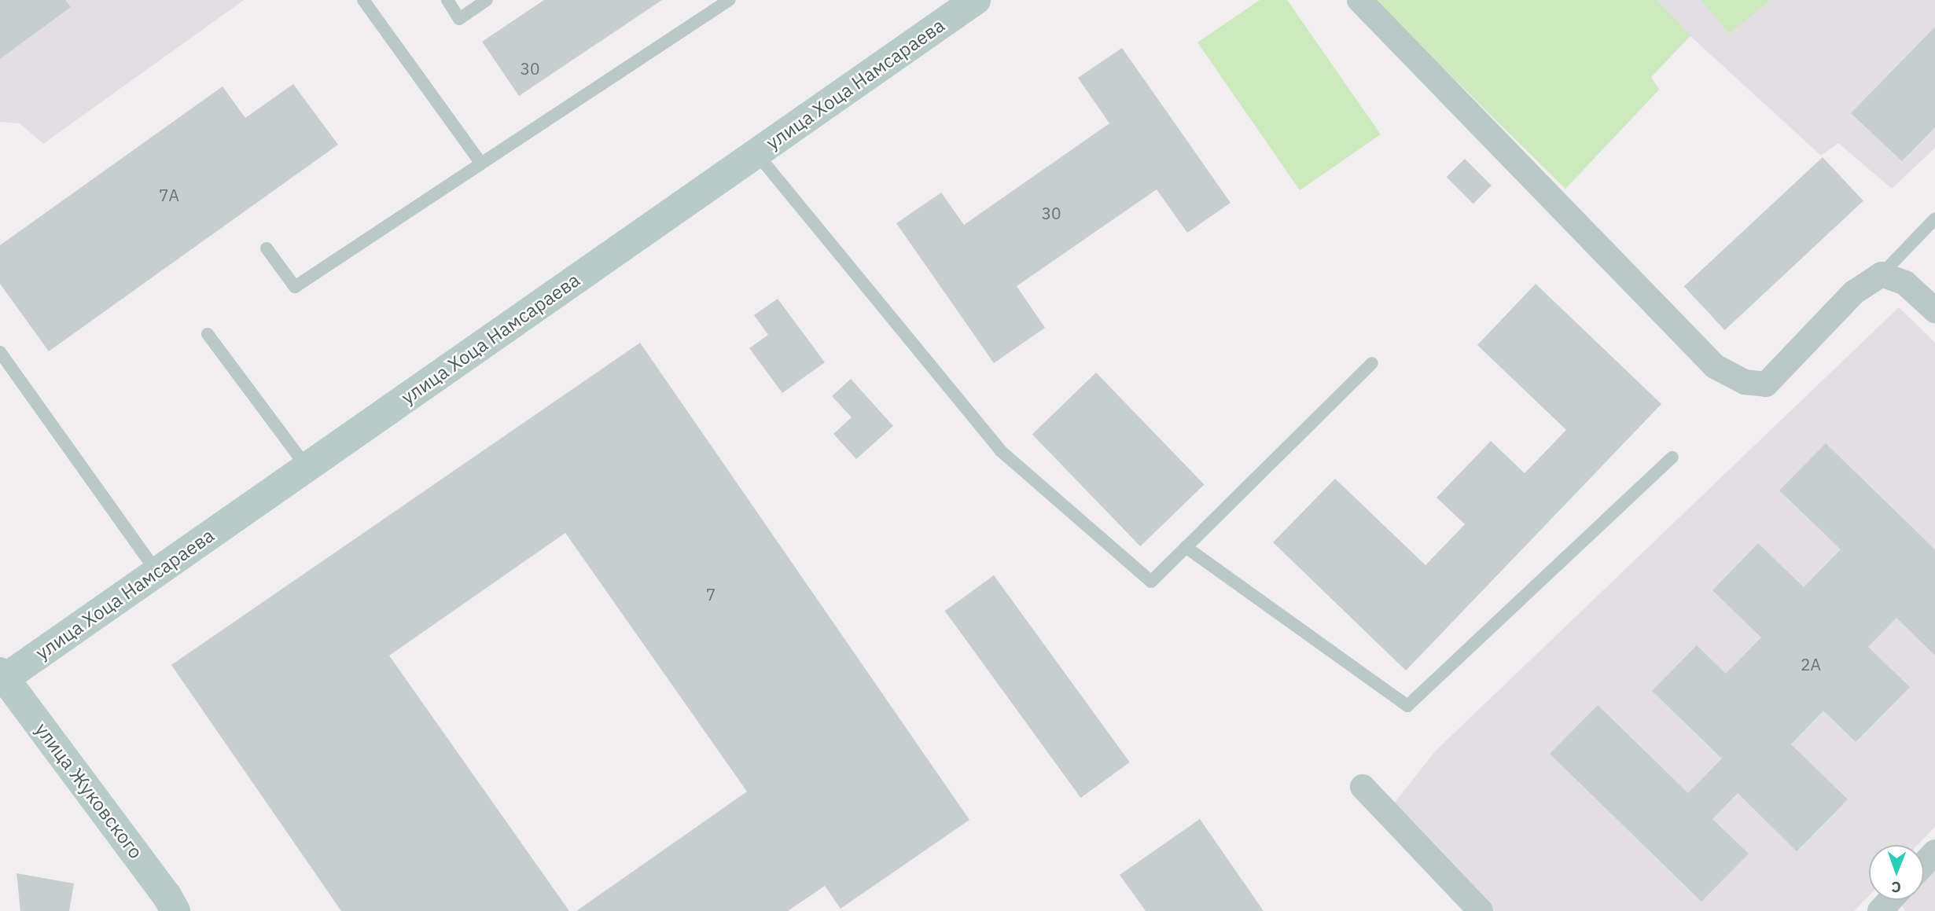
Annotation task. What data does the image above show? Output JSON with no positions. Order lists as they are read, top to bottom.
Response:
{
  "streets": {
    "street": ["улица Хоца Намсараева", "улица Жуковского"]
  },
  "crossings": [
    ["улица Хоца Намсараева", "улица Жуковского"]
  ],
  "house_numbers": [
    "30",
    "7А",
    "30",
    "7",
    "2А"
  ],
  "north": "bottom"
}
